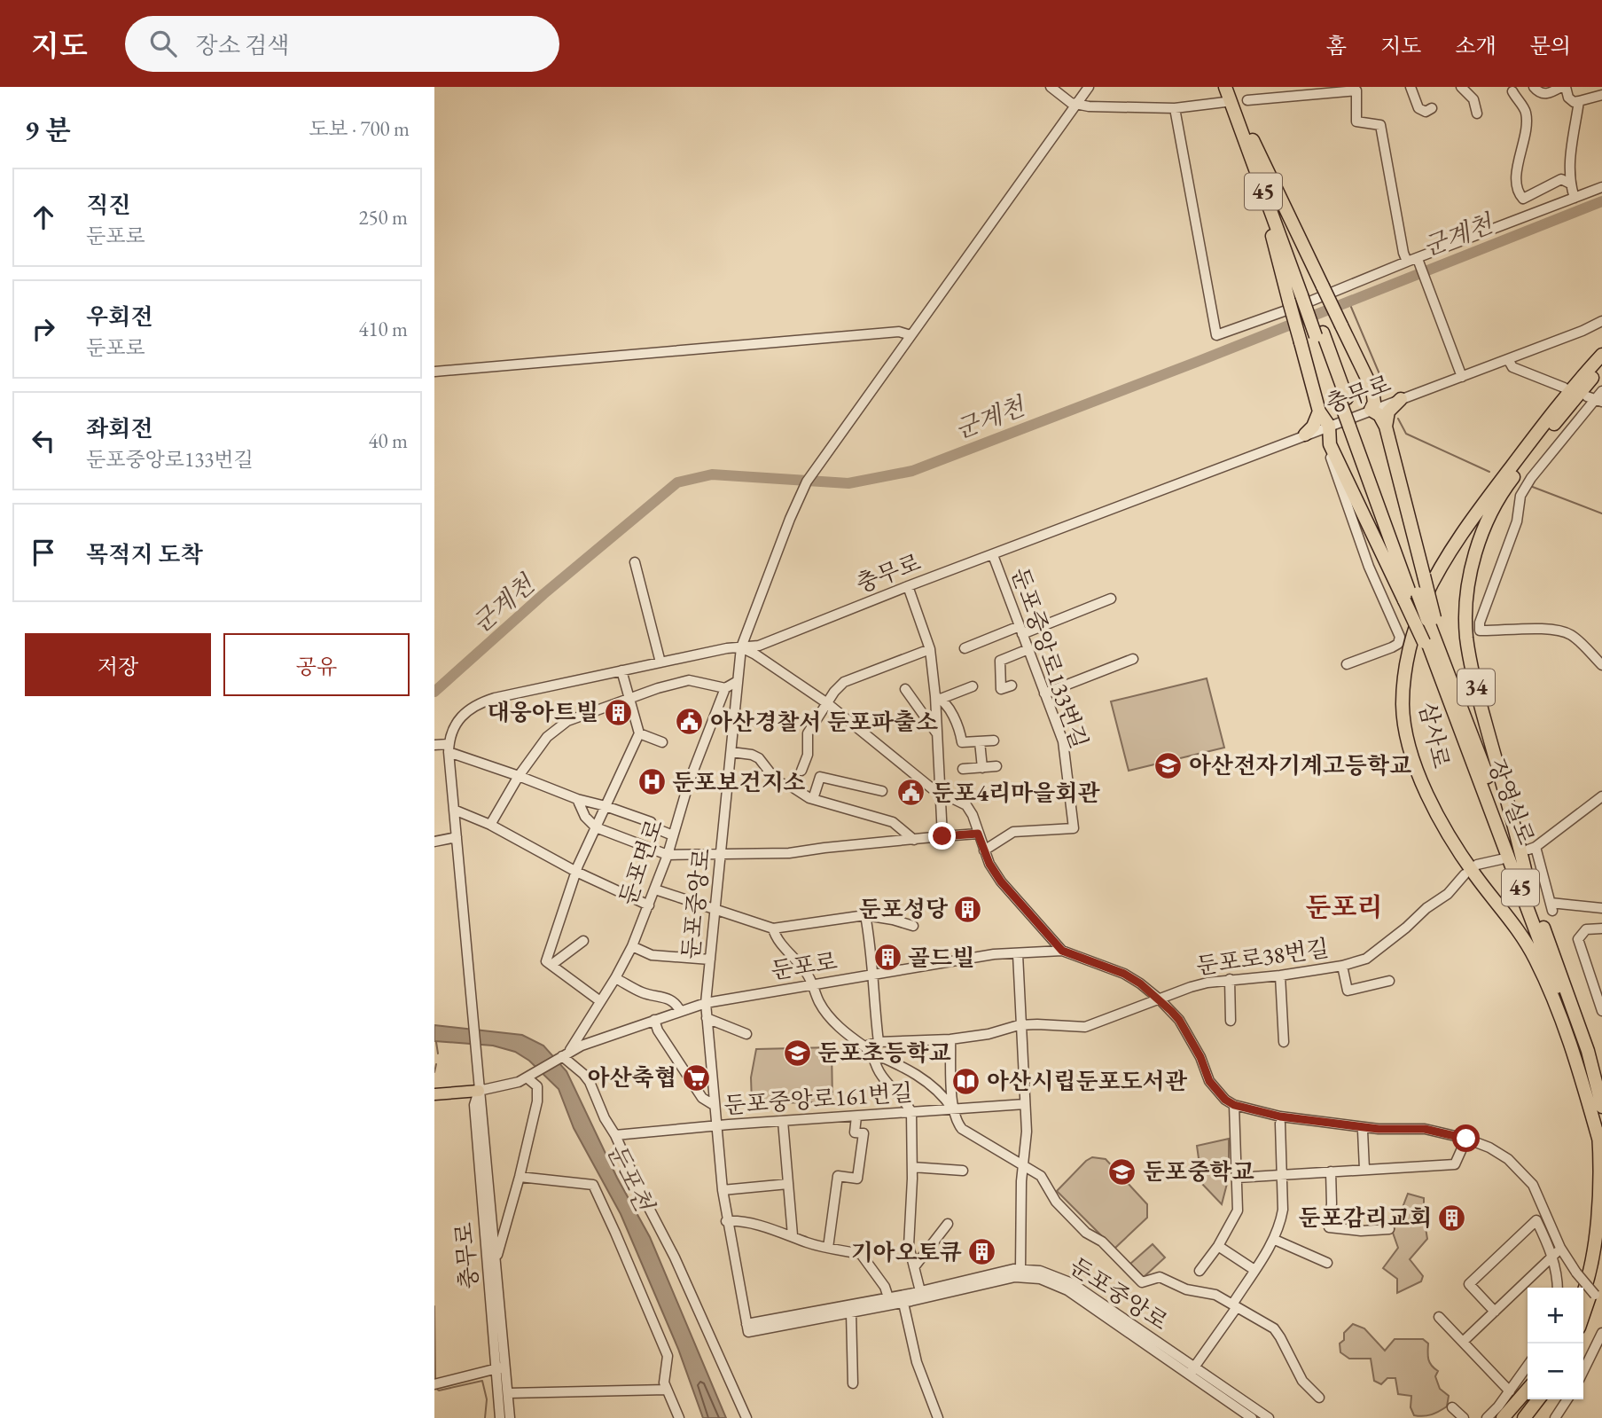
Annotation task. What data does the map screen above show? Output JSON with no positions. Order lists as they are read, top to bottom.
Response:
{
  "streets": {
    "highway": [
      "45",
      "34",
      "삼사로",
      "장영실로"
    ],
    "street": [
      "충무로",
      "둔포중앙로133번길",
      "둔포면로",
      "둔포중앙로",
      "둔포로38번길",
      "둔포로",
      "둔포중앙로161번길"
    ]
  },
  "crossings": [
    ["45", "장영실로"],
    ["충무로", "둔포중앙로133번길"],
    ["충무로", "둔포중앙로"],
    ["충무로", "둔포로"],
    ["둔포중앙로133번길", "둔포로"],
    ["34", "장영실로"],
    ["삼사로", "장영실로"],
    ["둔포면로", "둔포로"],
    ["둔포중앙로", "둔포로"],
    ["둔포중앙로", "둔포중앙로161번길"],
    ["둔포로38번길", "둔포로"]
  ],
  "districts": ["둔포리"],
  "water": ["군계천", "둔포천"],
  "places": {
    "building": [
      "대웅아트빌",
      "둔포성당",
      "골드빌",
      "둔포감리교회",
      "기아오토큐"
    ],
    "public building": ["아산경찰서 둔포파출소", "둔포4리마을회관"],
    "school or university": ["아산전자기계고등학교", "둔포초등학교", "둔포중학교"],
    "hospital": ["둔포보건지소"],
    "supermarket": ["아산축협"],
    "library": ["아산시립둔포도서관"]
  },
  "page": {
    "header": "지도",
    "search": "장소 검색",
    "nav": [
      "홈",
      "지도",
      "소개",
      "문의"
    ],
    "heading": ["9 분", "도보 · 700 m"],
    "list": [
      ["직진", "둔포로", "250 m"],
      ["우회전", "둔포로", "410 m"],
      ["좌회전", "둔포중앙로133번길", "40 m"],
      "목적지 도착"
    ],
    "buttons": ["저장", "공유"],
    "map_buttons": ["+", "−"]
  }
}
